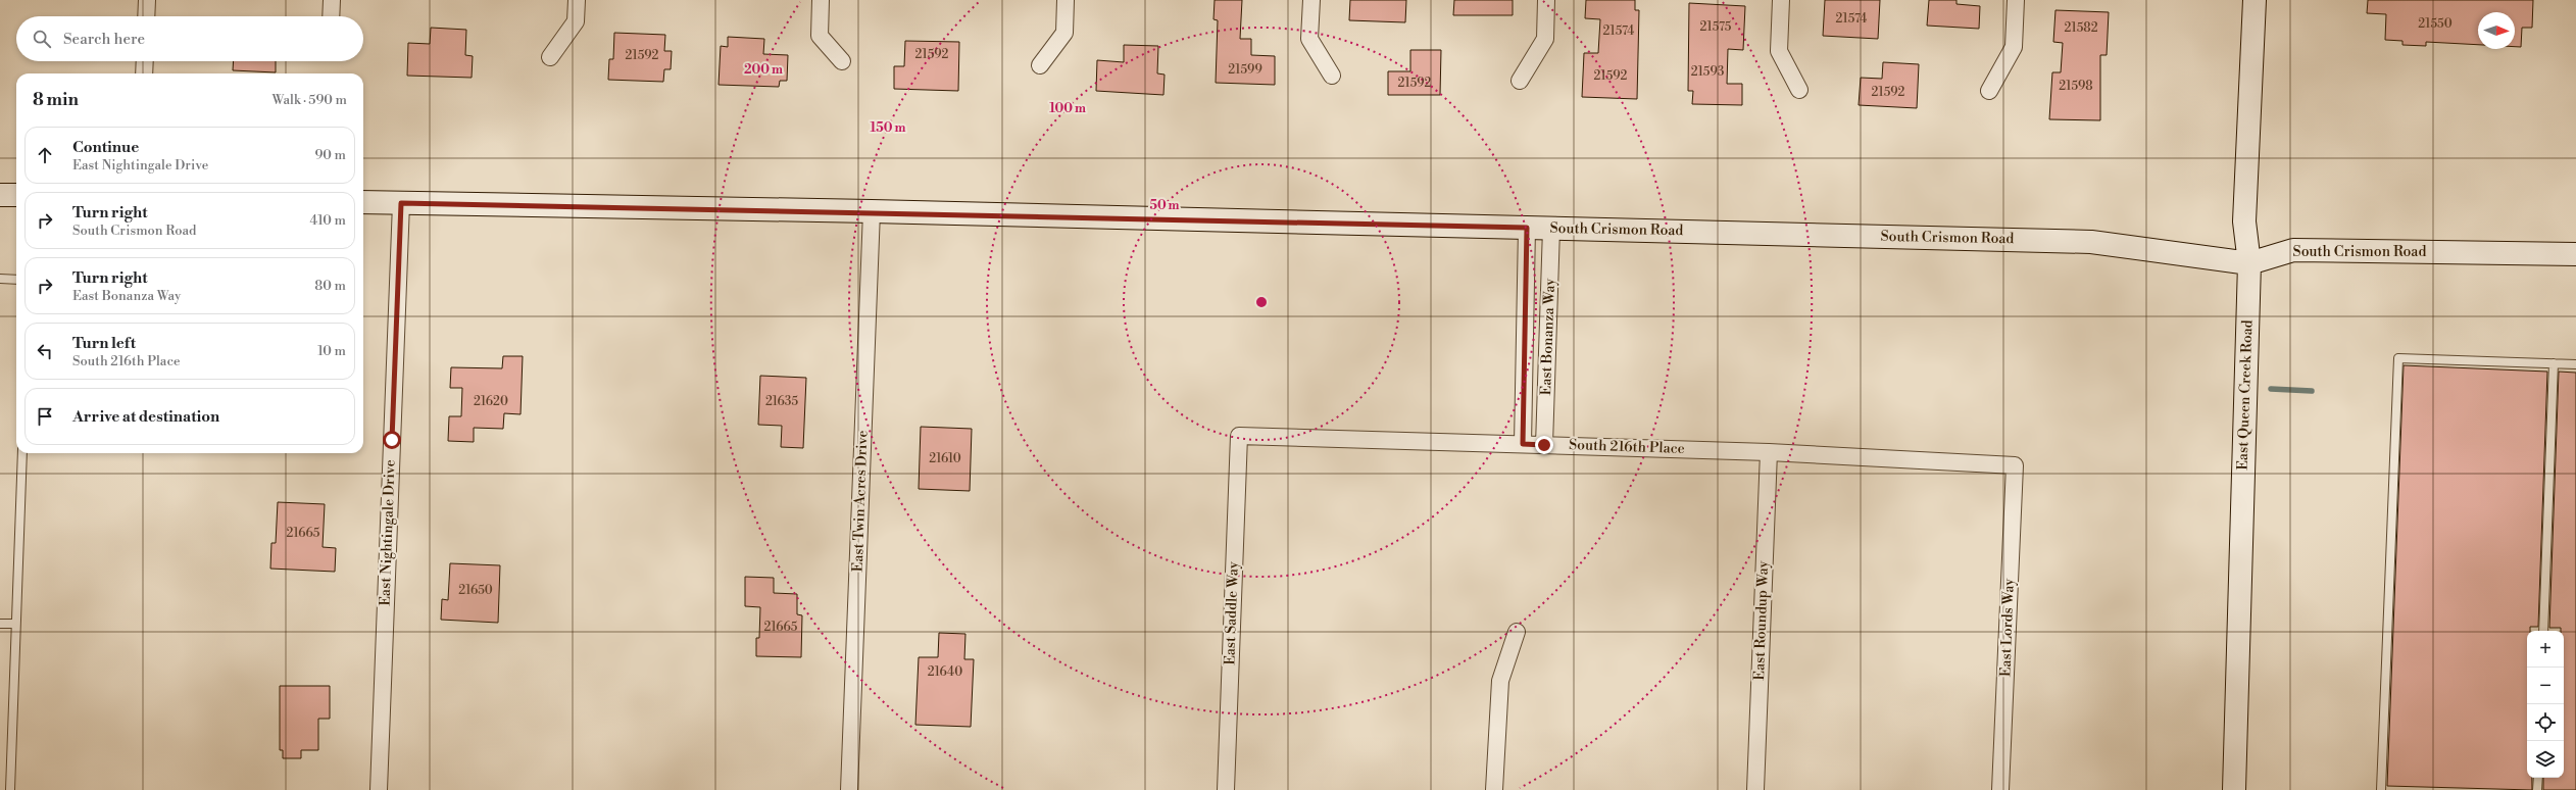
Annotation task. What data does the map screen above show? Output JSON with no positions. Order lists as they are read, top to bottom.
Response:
{
  "streets": {
    "street": [
      "South Crismon Road",
      "East Bonanza Way",
      "East Queen Creek Road",
      "South 216th Place",
      "East Twin Acres Drive",
      "East Nightingale Drive",
      "East Saddle Way",
      "East Roundup Way",
      "East Lords Way"
    ]
  },
  "crossings": [
    ["South Crismon Road", "East Bonanza Way"],
    ["South Crismon Road", "East Queen Creek Road"],
    ["South Crismon Road", "East Twin Acres Drive"],
    ["South Crismon Road", "East Nightingale Drive"],
    ["East Bonanza Way", "South 216th Place"],
    ["South 216th Place", "East Saddle Way"],
    ["South 216th Place", "East Roundup Way"],
    ["South 216th Place", "East Lords Way"]
  ],
  "house_numbers": [
    "21574",
    "21550",
    "21575",
    "21582",
    "21574",
    "21592",
    "21592",
    "21599",
    "21593",
    "21592",
    "21592",
    "21598",
    "21592",
    "21620",
    "21635",
    "21610",
    "21665",
    "21650",
    "21665",
    "21640"
  ],
  "north": "right",
  "page": {
    "search": "Search here",
    "heading": ["8 min", "Walk · 590 m"],
    "list": [
      ["Continue", "East Nightingale Drive", "90 m"],
      ["Turn right", "South Crismon Road", "410 m"],
      ["Turn right", "East Bonanza Way", "80 m"],
      ["Turn left", "South 216th Place", "10 m"],
      "Arrive at destination"
    ],
    "map_buttons": ["+", "−"]
  },
  "rings": [
    "200 m",
    "100 m",
    "150 m",
    "50 m"
  ]
}
